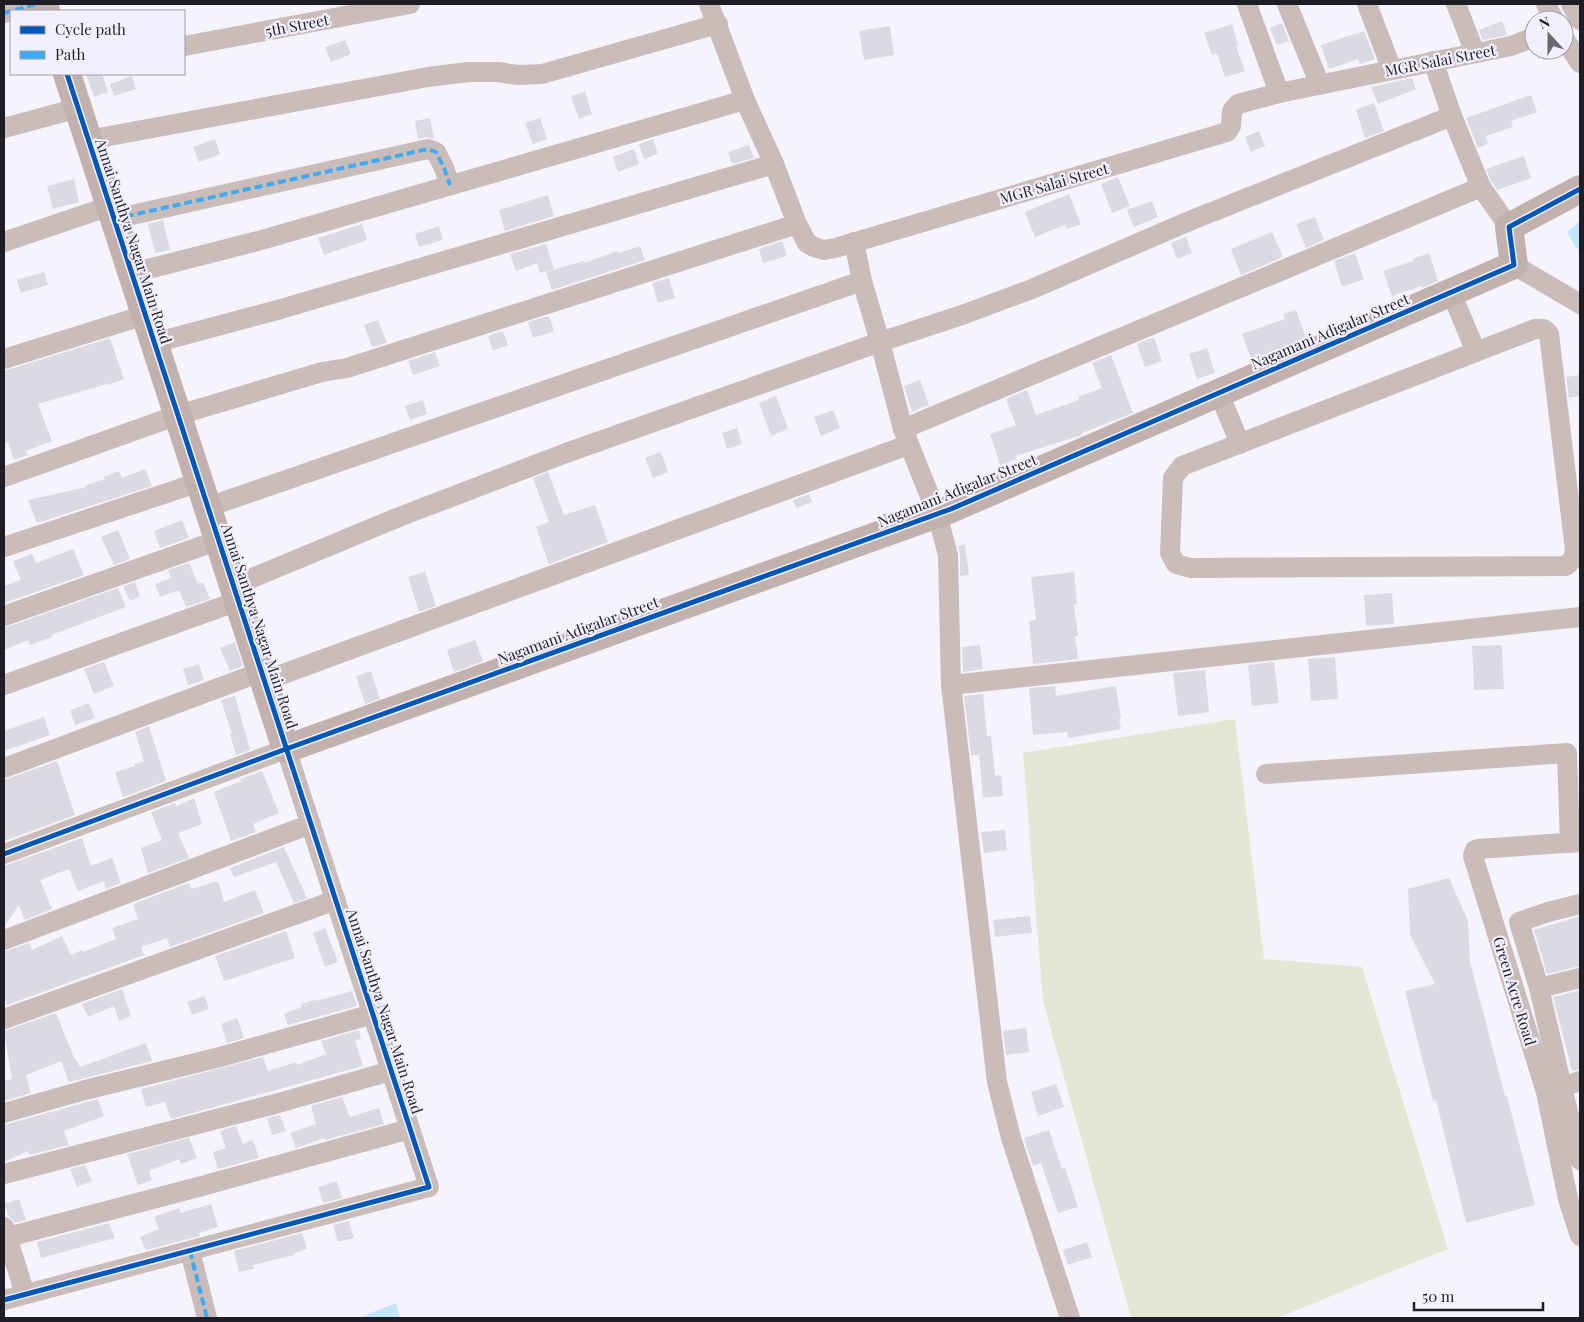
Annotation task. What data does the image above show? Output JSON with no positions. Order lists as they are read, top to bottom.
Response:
{
  "streets": {
    "street": [
      "5th Street",
      "MGR Salai Street",
      "Annai Santhya Nagar Main Road",
      "Nagamani Adigalar Street",
      "Green Acre Road"
    ]
  },
  "crossings": [
    ["Annai Santhya Nagar Main Road", "Nagamani Adigalar Street"]
  ],
  "legend": ["Cycle path", "Path"],
  "scale_bar": "50 m",
  "north": "top"
}
